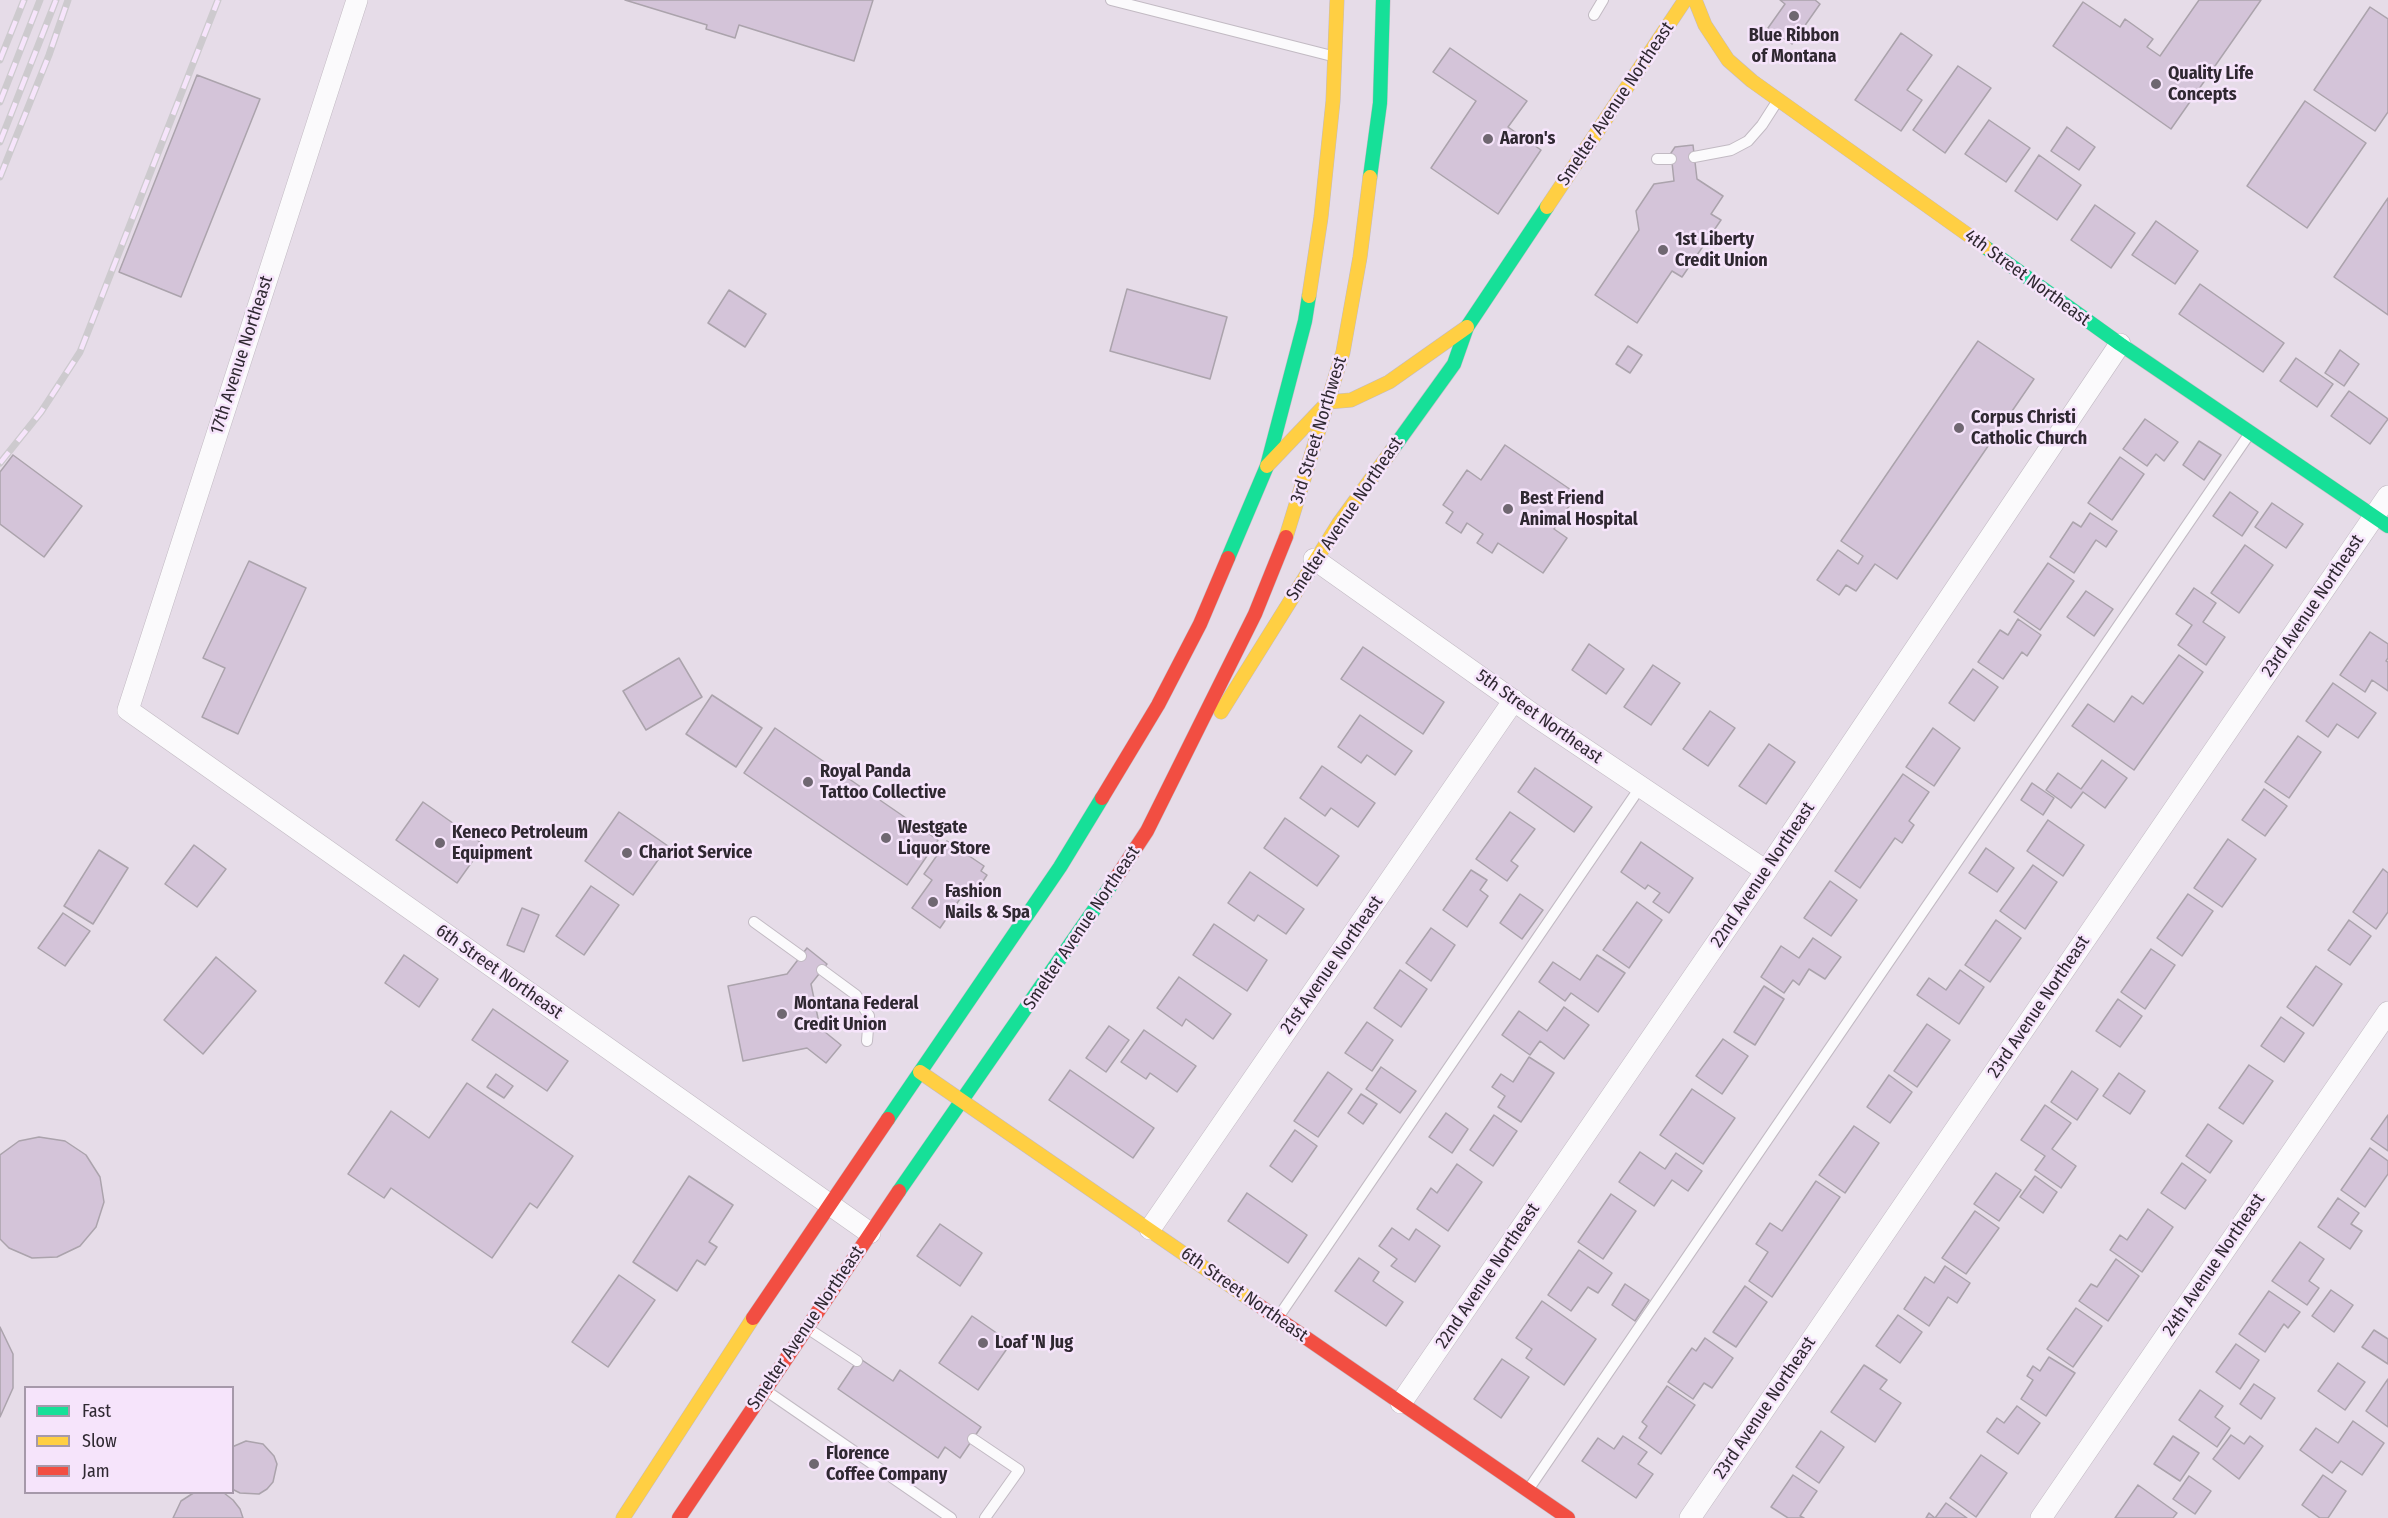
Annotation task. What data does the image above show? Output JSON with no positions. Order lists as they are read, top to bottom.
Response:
{
  "streets": {
    "main road": [
      "Smelter Avenue Northeast",
      "4th Street Northeast",
      "3rd Street Northwest",
      "6th Street Northeast"
    ],
    "street": [
      "17th Avenue Northeast",
      "23rd Avenue Northeast",
      "5th Street Northeast",
      "22nd Avenue Northeast",
      "21st Avenue Northeast",
      "24th Avenue Northeast"
    ]
  },
  "crossings": [
    ["Smelter Avenue Northeast", "3rd Street Northwest"],
    ["Smelter Avenue Northeast", "5th Street Northeast"],
    ["Smelter Avenue Northeast", "6th Street Northeast"],
    ["4th Street Northeast", "23rd Avenue Northeast"],
    ["4th Street Northeast", "22nd Avenue Northeast"],
    ["17th Avenue Northeast", "6th Street Northeast"],
    ["5th Street Northeast", "22nd Avenue Northeast"],
    ["5th Street Northeast", "21st Avenue Northeast"],
    ["22nd Avenue Northeast", "6th Street Northeast"],
    ["21st Avenue Northeast", "6th Street Northeast"]
  ],
  "places": [
    "Blue Ribbon of Montana",
    "Quality Life Concepts",
    "Aaron's",
    "1st Liberty Credit Union",
    "Corpus Christi Catholic Church",
    "Best Friend Animal Hospital",
    "Royal Panda Tattoo Collective",
    "Westgate Liquor Store",
    "Keneco Petroleum Equipment",
    "Chariot Service",
    "Fashion Nails & Spa",
    "Montana Federal Credit Union",
    "Loaf 'N Jug",
    "Florence Coffee Company"
  ],
  "legend": ["Fast", "Slow", "Jam"]
}
